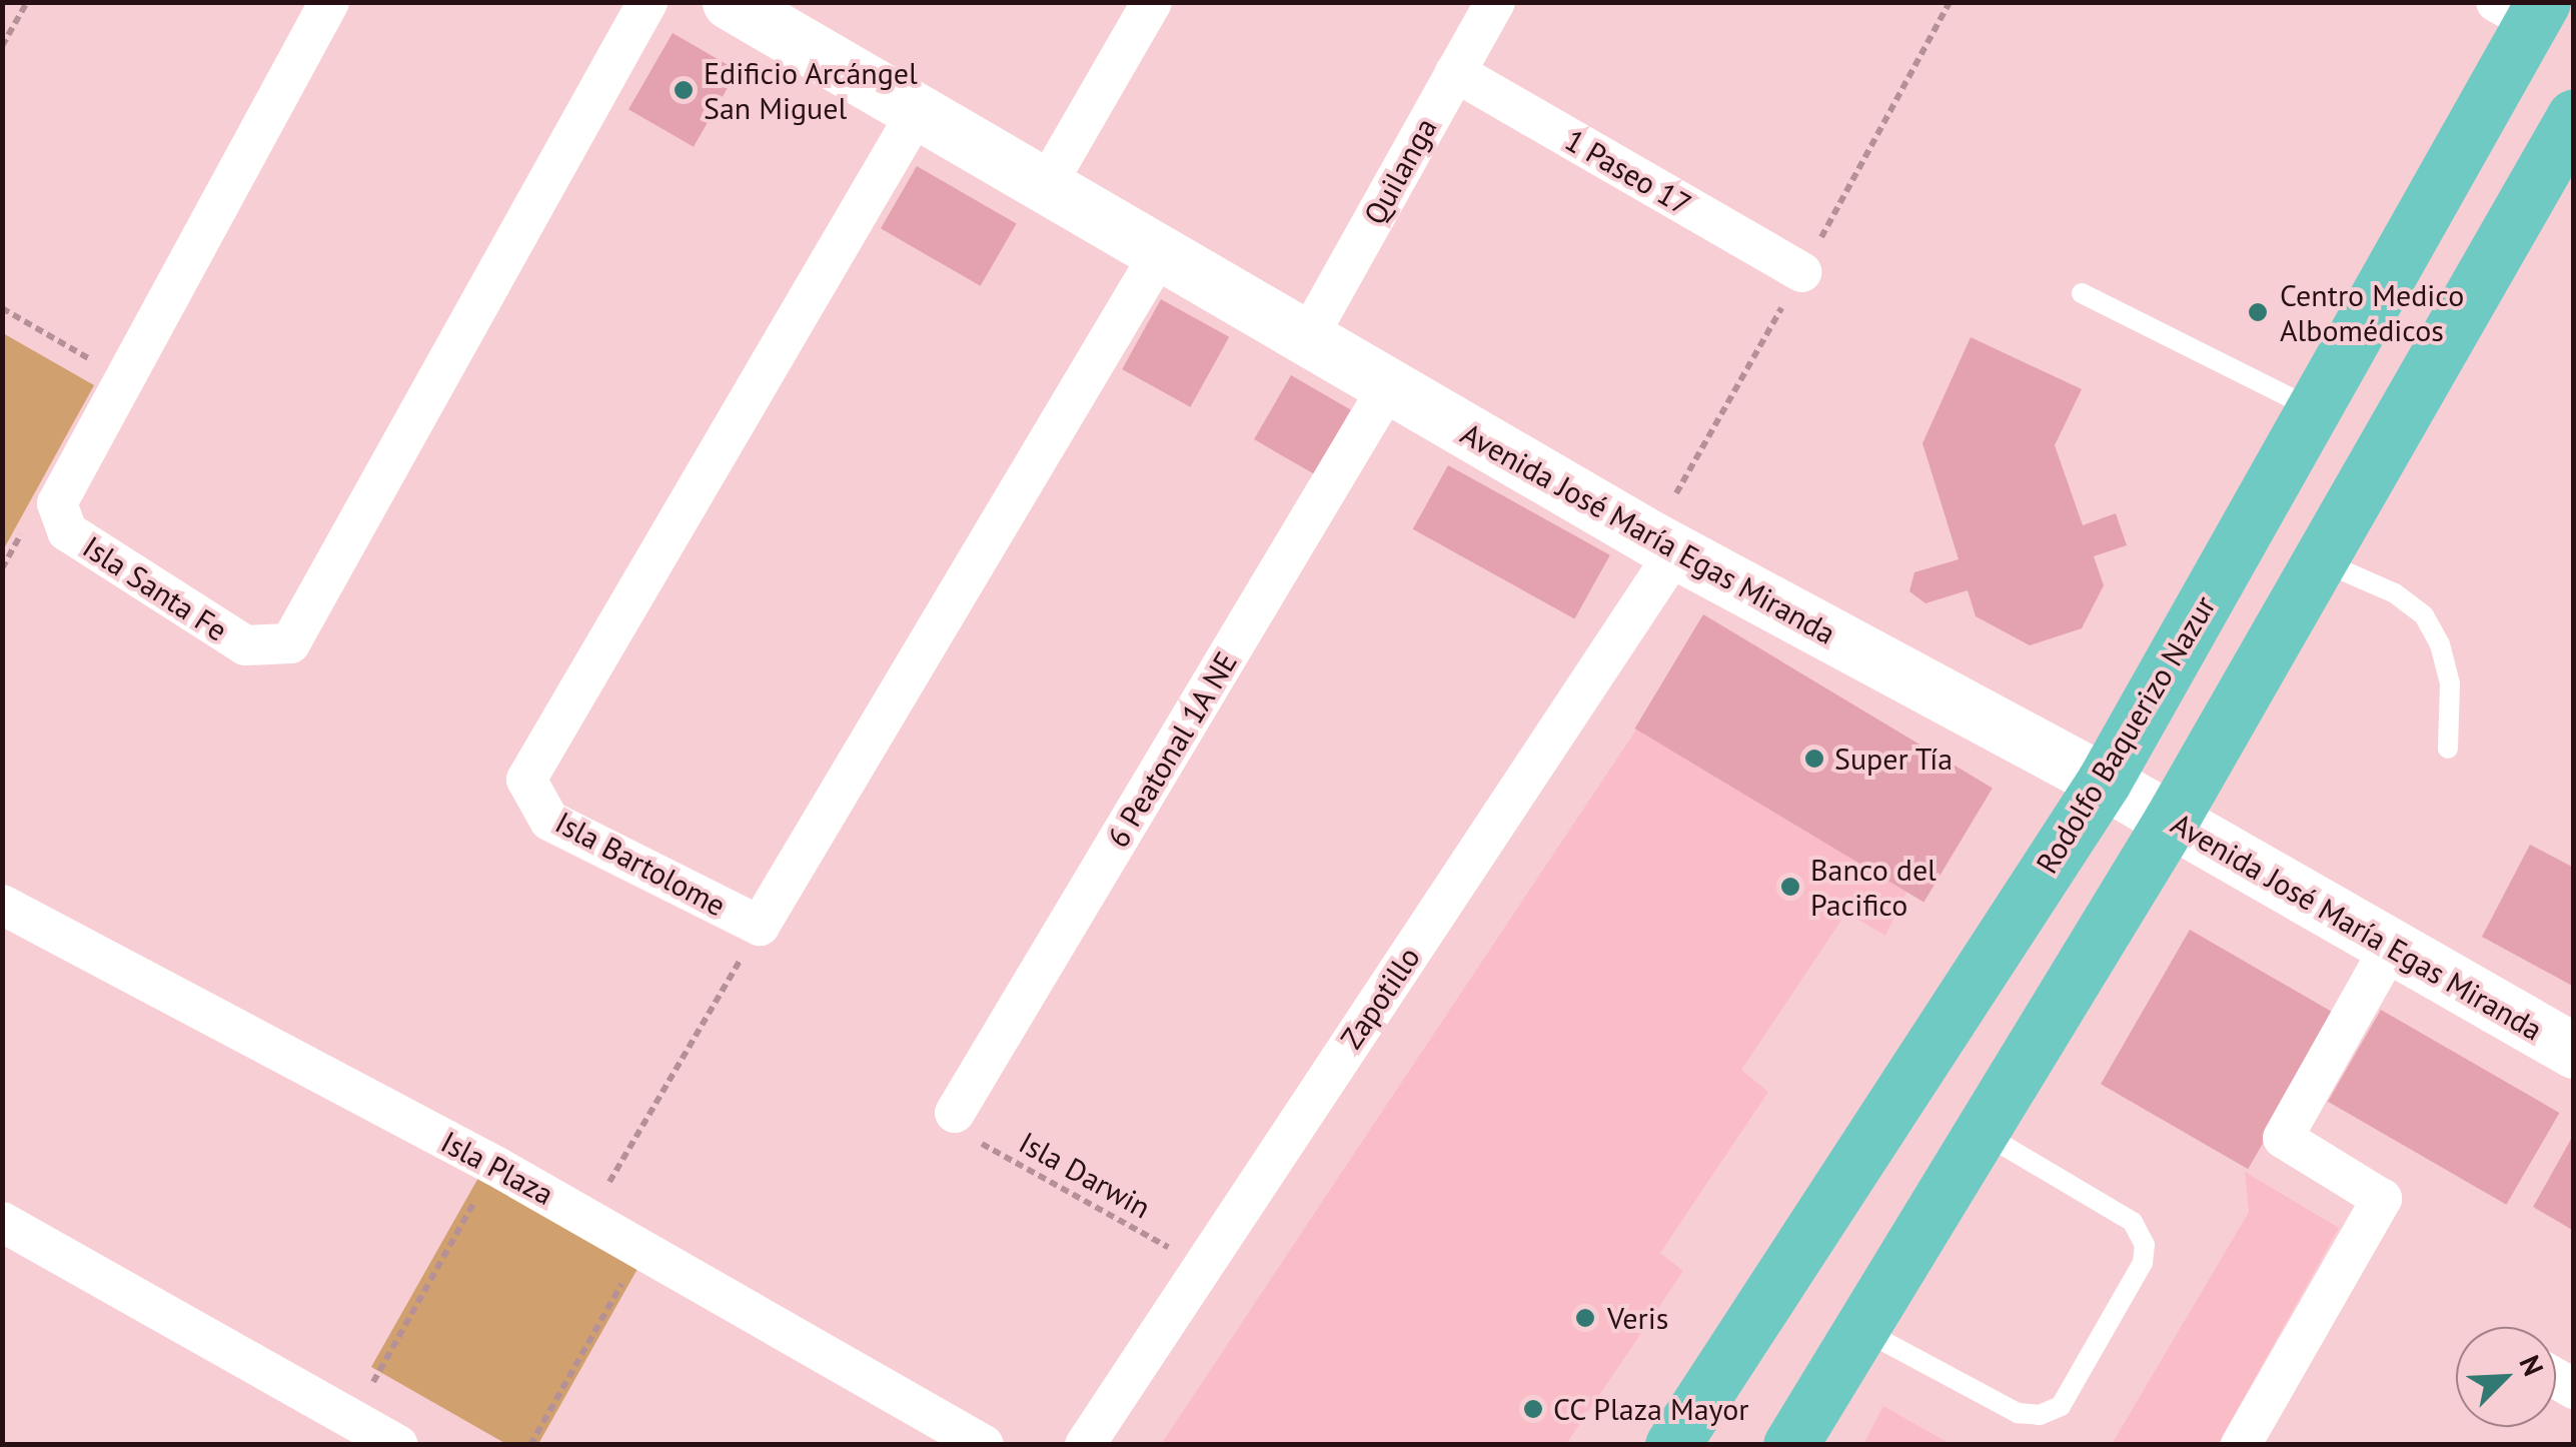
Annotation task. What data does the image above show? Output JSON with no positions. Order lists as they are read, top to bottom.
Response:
{
  "streets": {
    "main road": ["Rodolfo Baquerizo Nazur"],
    "street": [
      "Quilanga",
      "1 Paseo 17",
      "Avenida José María Egas Miranda",
      "Isla Santa Fe",
      "6 Peatonal 1A NE",
      "Isla Bartolome",
      "Zapotillo",
      "Isla Plaza"
    ],
    "path": ["Isla Darwin"]
  },
  "crossings": [
    ["Quilanga", "1 Paseo 17"],
    ["Quilanga", "Avenida José María Egas Miranda"],
    ["Avenida José María Egas Miranda", "Rodolfo Baquerizo Nazur"],
    ["Avenida José María Egas Miranda", "6 Peatonal 1A NE"],
    ["Avenida José María Egas Miranda", "Isla Bartolome"],
    ["Avenida José María Egas Miranda", "Zapotillo"],
    ["6 Peatonal 1A NE", "Isla Darwin"],
    ["Zapotillo", "Isla Darwin"]
  ],
  "places": [
    "Edificio Arcángel San Miguel",
    "Centro Medico Albomédicos",
    "Super Tía",
    "Banco del Pacifico",
    "Veris",
    "CC Plaza Mayor"
  ],
  "north": "top right"
}
